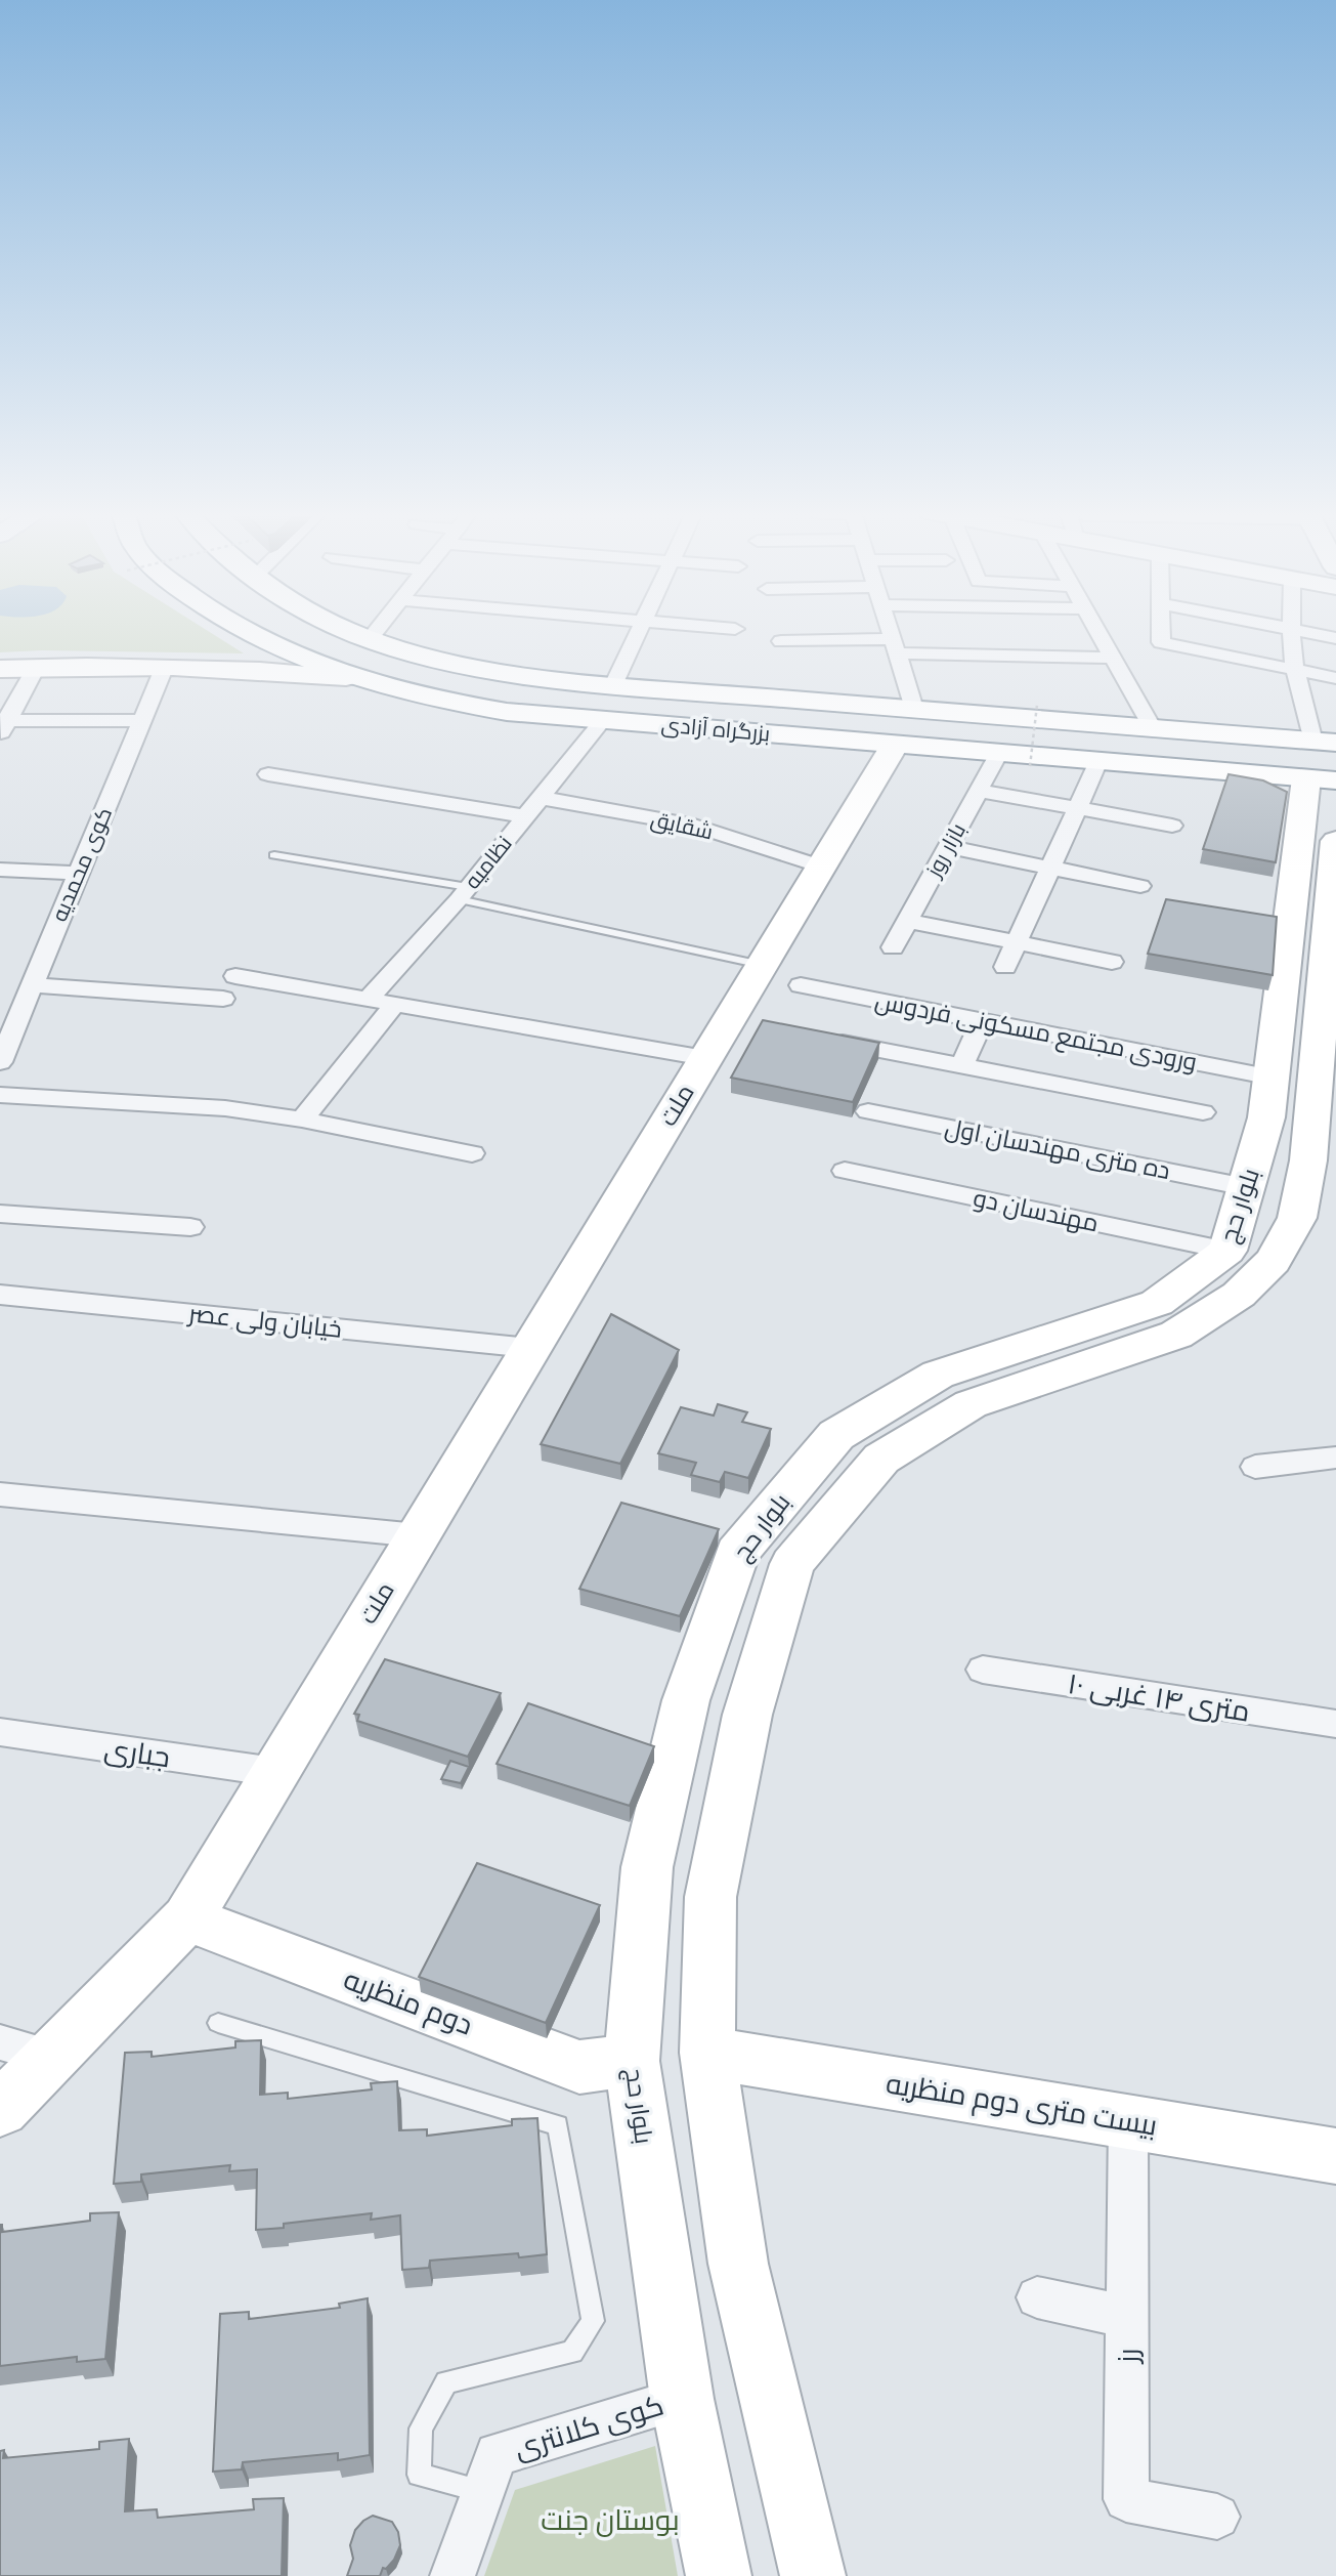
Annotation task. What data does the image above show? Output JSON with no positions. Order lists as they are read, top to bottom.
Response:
{
  "streets": {
    "main road": [
      "بزرگراه آزادی",
      "ملت",
      "بلوار حج",
      "دوم منظریه",
      "بیست متری دوم منظریه"
    ],
    "street": [
      "شقایق",
      "بازار روز",
      "نظامیه",
      "کوی محمدیه",
      "ورودی مجتمع مسکونی فردوس",
      "ده متری مهندسان اول",
      "مهندسان دو",
      "خیابان ولی عصر",
      "۱۰ متری ۱۴ غربی",
      "جباری",
      "رز",
      "کوی کلانتری"
    ]
  },
  "crossings": [
    ["بزرگراه آزادی", "بازار روز"],
    ["بزرگراه آزادی", "نظامیه"],
    ["بزرگراه آزادی", "ملت"],
    ["بزرگراه آزادی", "بلوار حج"],
    ["شقایق", "نظامیه"],
    ["شقایق", "ملت"],
    ["نظامیه", "ملت"],
    ["ورودی مجتمع مسکونی فردوس", "بلوار حج"],
    ["ملت", "خیابان ولی عصر"],
    ["ملت", "جباری"],
    ["ملت", "دوم منظریه"],
    ["ده متری مهندسان اول", "بلوار حج"],
    ["بلوار حج", "مهندسان دو"],
    ["بلوار حج", "دوم منظریه"],
    ["بلوار حج", "بیست متری دوم منظریه"],
    ["بلوار حج", "کوی کلانتری"],
    ["بیست متری دوم منظریه", "رز"]
  ],
  "parks": ["بوستان جنت"]
}
